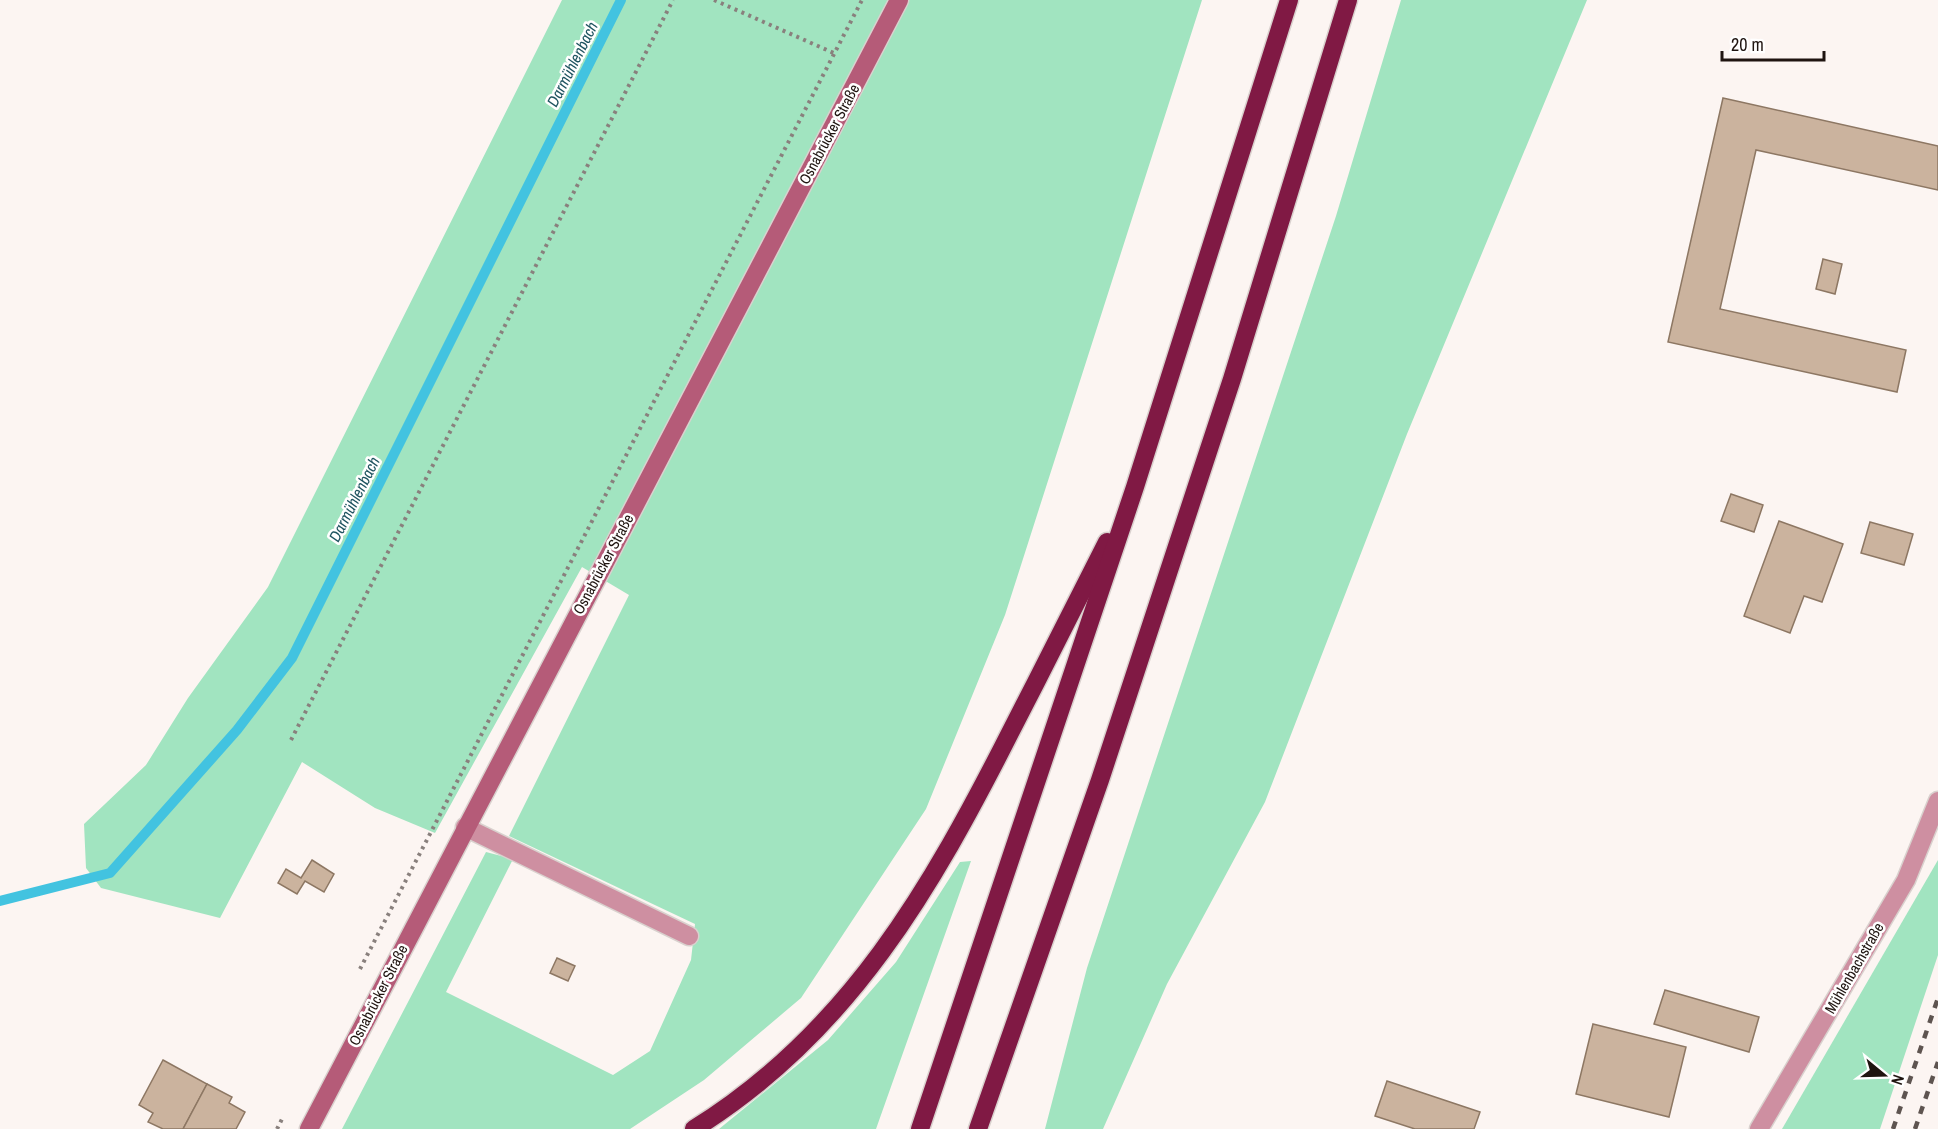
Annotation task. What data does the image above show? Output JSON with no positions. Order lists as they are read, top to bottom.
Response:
{
  "streets": {
    "main road": ["Osnabrücker Straße"],
    "street": ["Mühlenbachstraße"]
  },
  "water": ["Darmühlenbach"],
  "scale_bar": "20 m",
  "north": "right"
}
